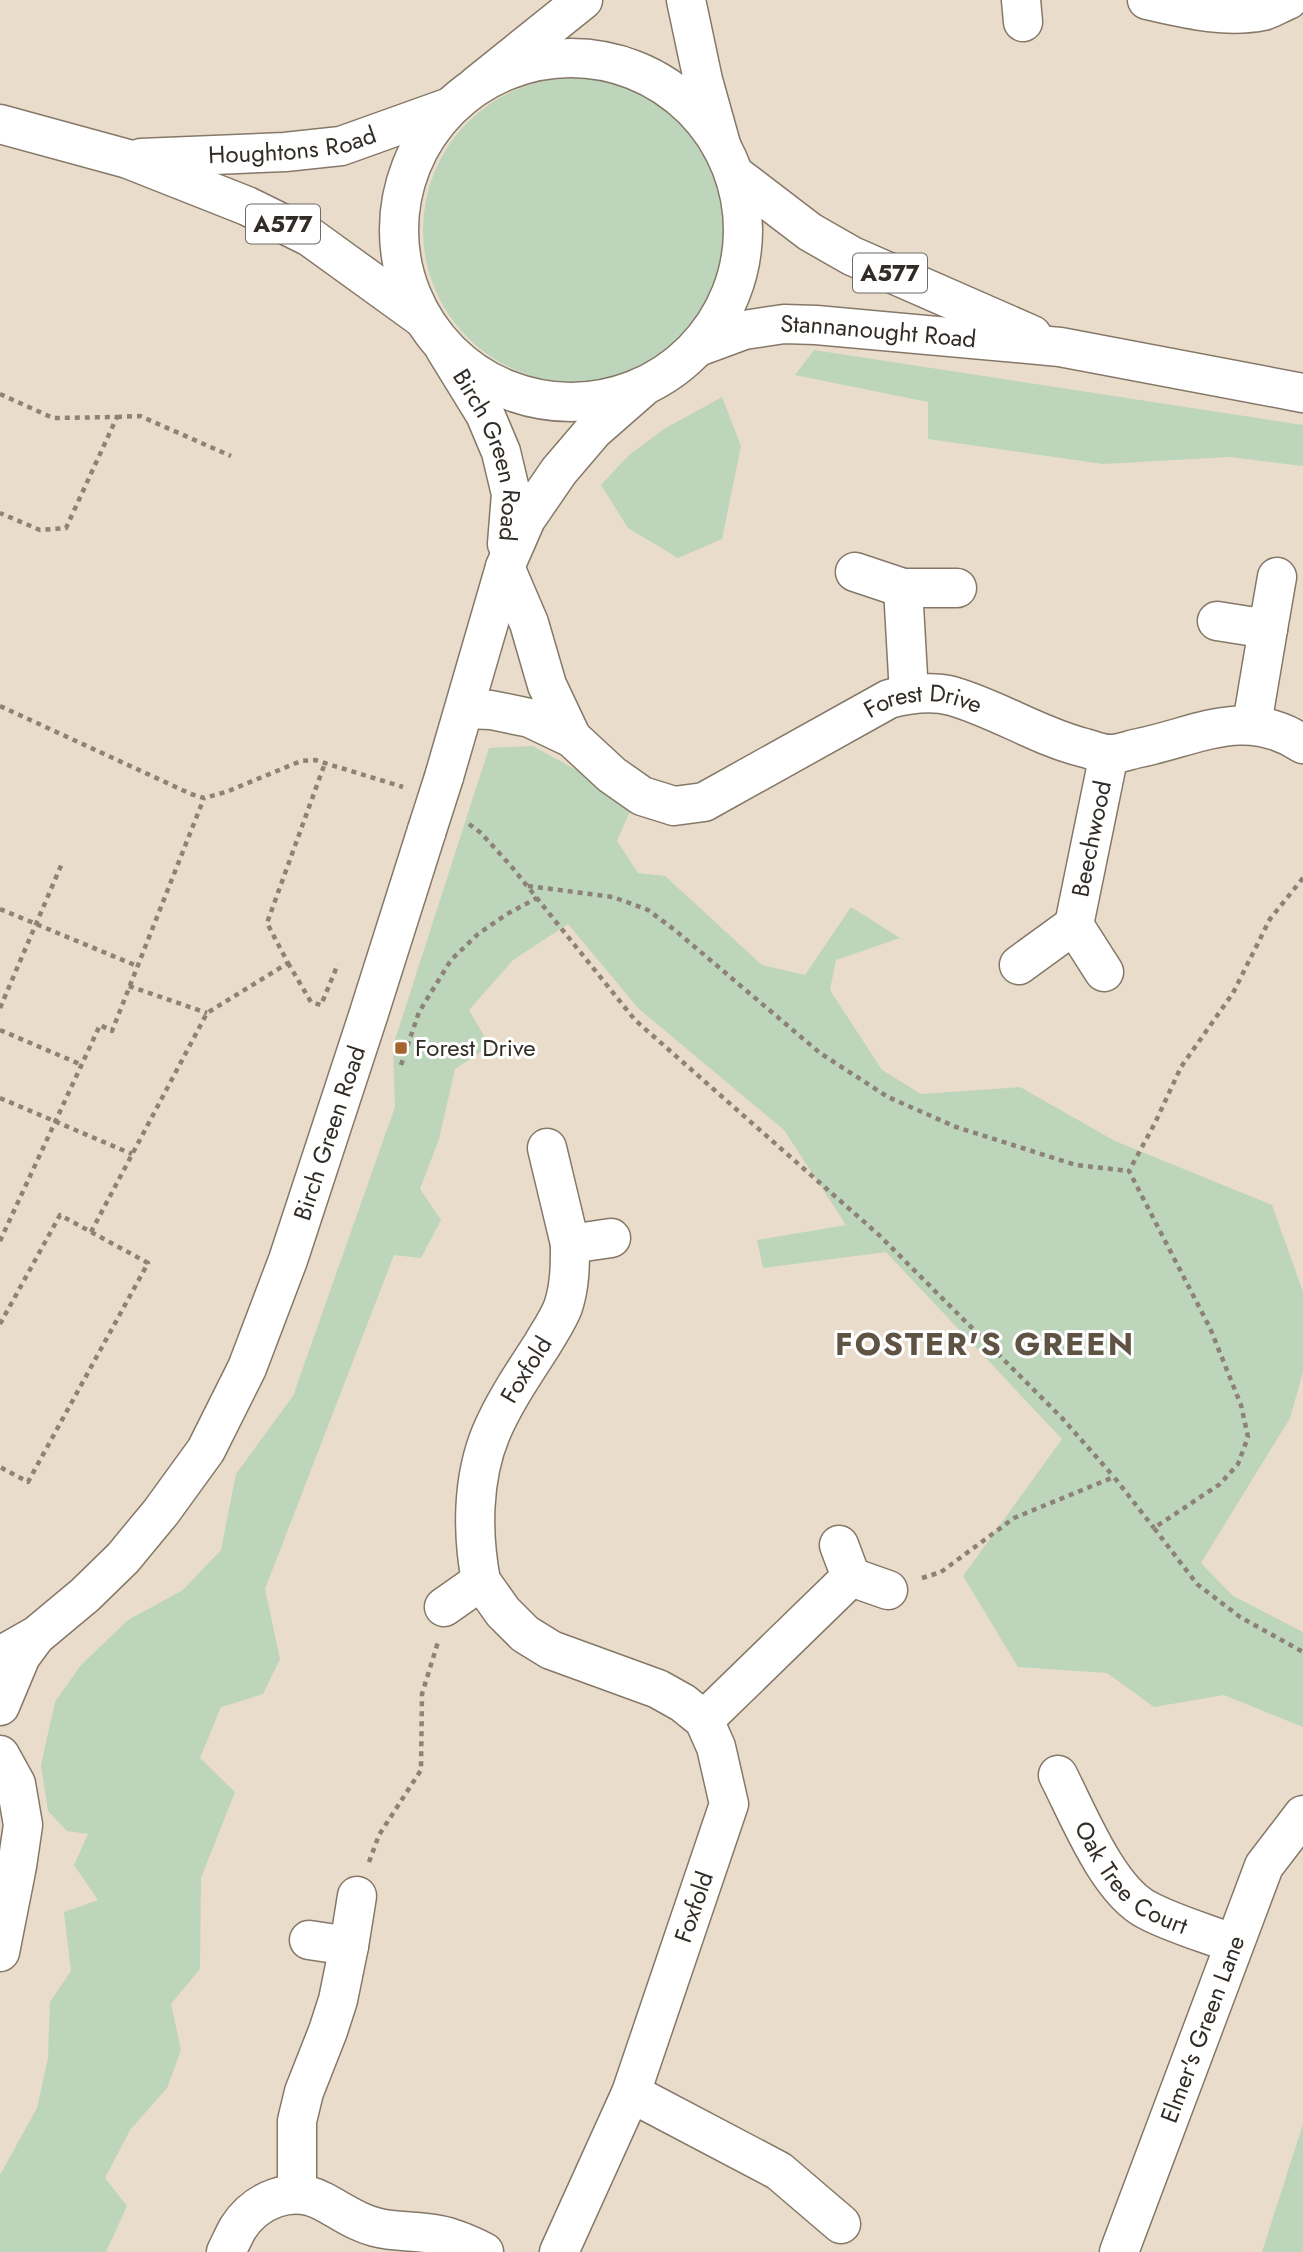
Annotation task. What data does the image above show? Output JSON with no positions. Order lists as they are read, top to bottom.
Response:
{
  "streets": {
    "street": [
      "Houghtons Road",
      "A577",
      "Stannanought Road",
      "Birch Green Road",
      "Forest Drive",
      "Beechwood",
      "Foxfold",
      "Oak Tree Court",
      "Elmer's Green Lane"
    ]
  },
  "crossings": [
    ["Houghtons Road", "A577"],
    ["A577", "Stannanought Road"],
    ["A577", "Birch Green Road"],
    ["Birch Green Road", "Forest Drive"],
    ["Forest Drive", "Beechwood"],
    ["Oak Tree Court", "Elmer's Green Lane"]
  ],
  "districts": ["FOSTER'S GREEN"],
  "places": {
    "transit": ["Forest Drive"]
  }
}
